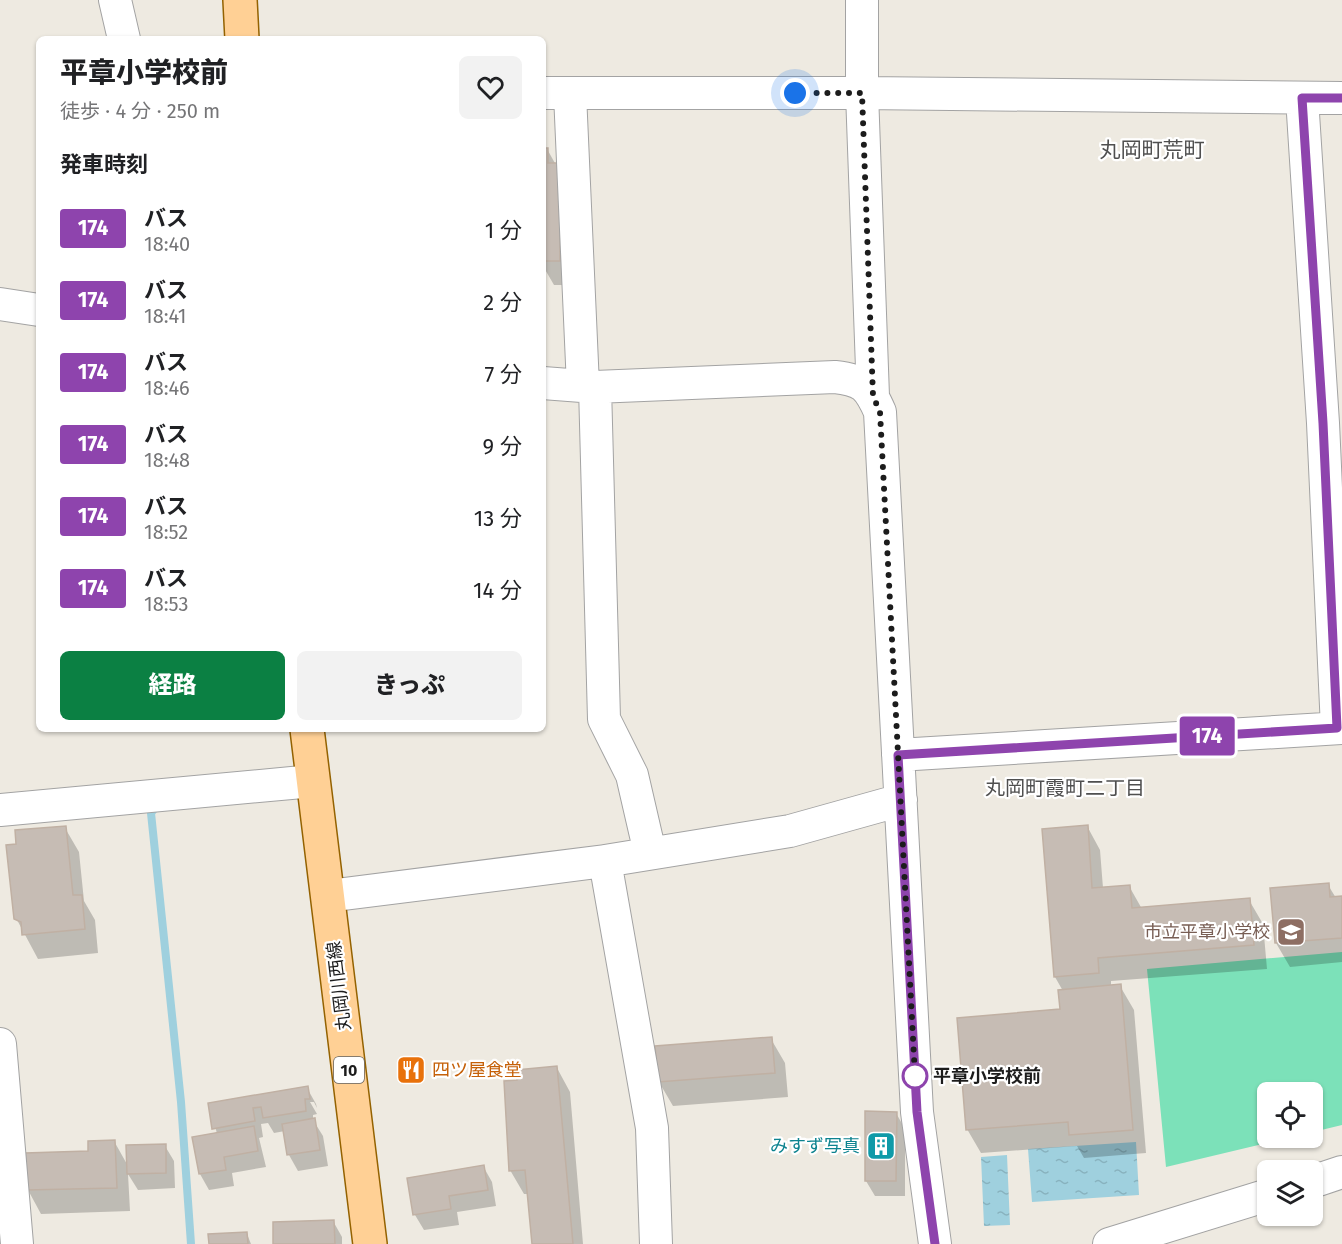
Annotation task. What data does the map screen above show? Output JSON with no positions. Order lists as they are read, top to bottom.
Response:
{
  "streets": {
    "main road": ["丸岡川西線", "10"]
  },
  "districts": ["丸岡町荒町", "丸岡町霞町二丁目"],
  "places": {
    "school or university": ["市立平章小学校"],
    "restaurant": ["四ツ屋食堂"],
    "other": ["平章小学校前"],
    "building": ["みすず写真"]
  },
  "lines": ["bus line 174"],
  "page": {
    "on_map": "174",
    "heading": [
      ["平章小学校前", "徒歩 · 4 分 · 250 m"],
      "発車時刻"
    ],
    "list": [
      {
        "mark": "174",
        "name": "バス",
        "note": "18:40",
        "value": "1 分"
      },
      {
        "mark": "174",
        "name": "バス",
        "note": "18:41",
        "value": "2 分"
      },
      {
        "mark": "174",
        "name": "バス",
        "note": "18:46",
        "value": "7 分"
      },
      {
        "mark": "174",
        "name": "バス",
        "note": "18:48",
        "value": "9 分"
      },
      {
        "mark": "174",
        "name": "バス",
        "note": "18:52",
        "value": "13 分"
      },
      {
        "mark": "174",
        "name": "バス",
        "note": "18:53",
        "value": "14 分"
      }
    ],
    "buttons": ["経路", "きっぷ"]
  }
}
